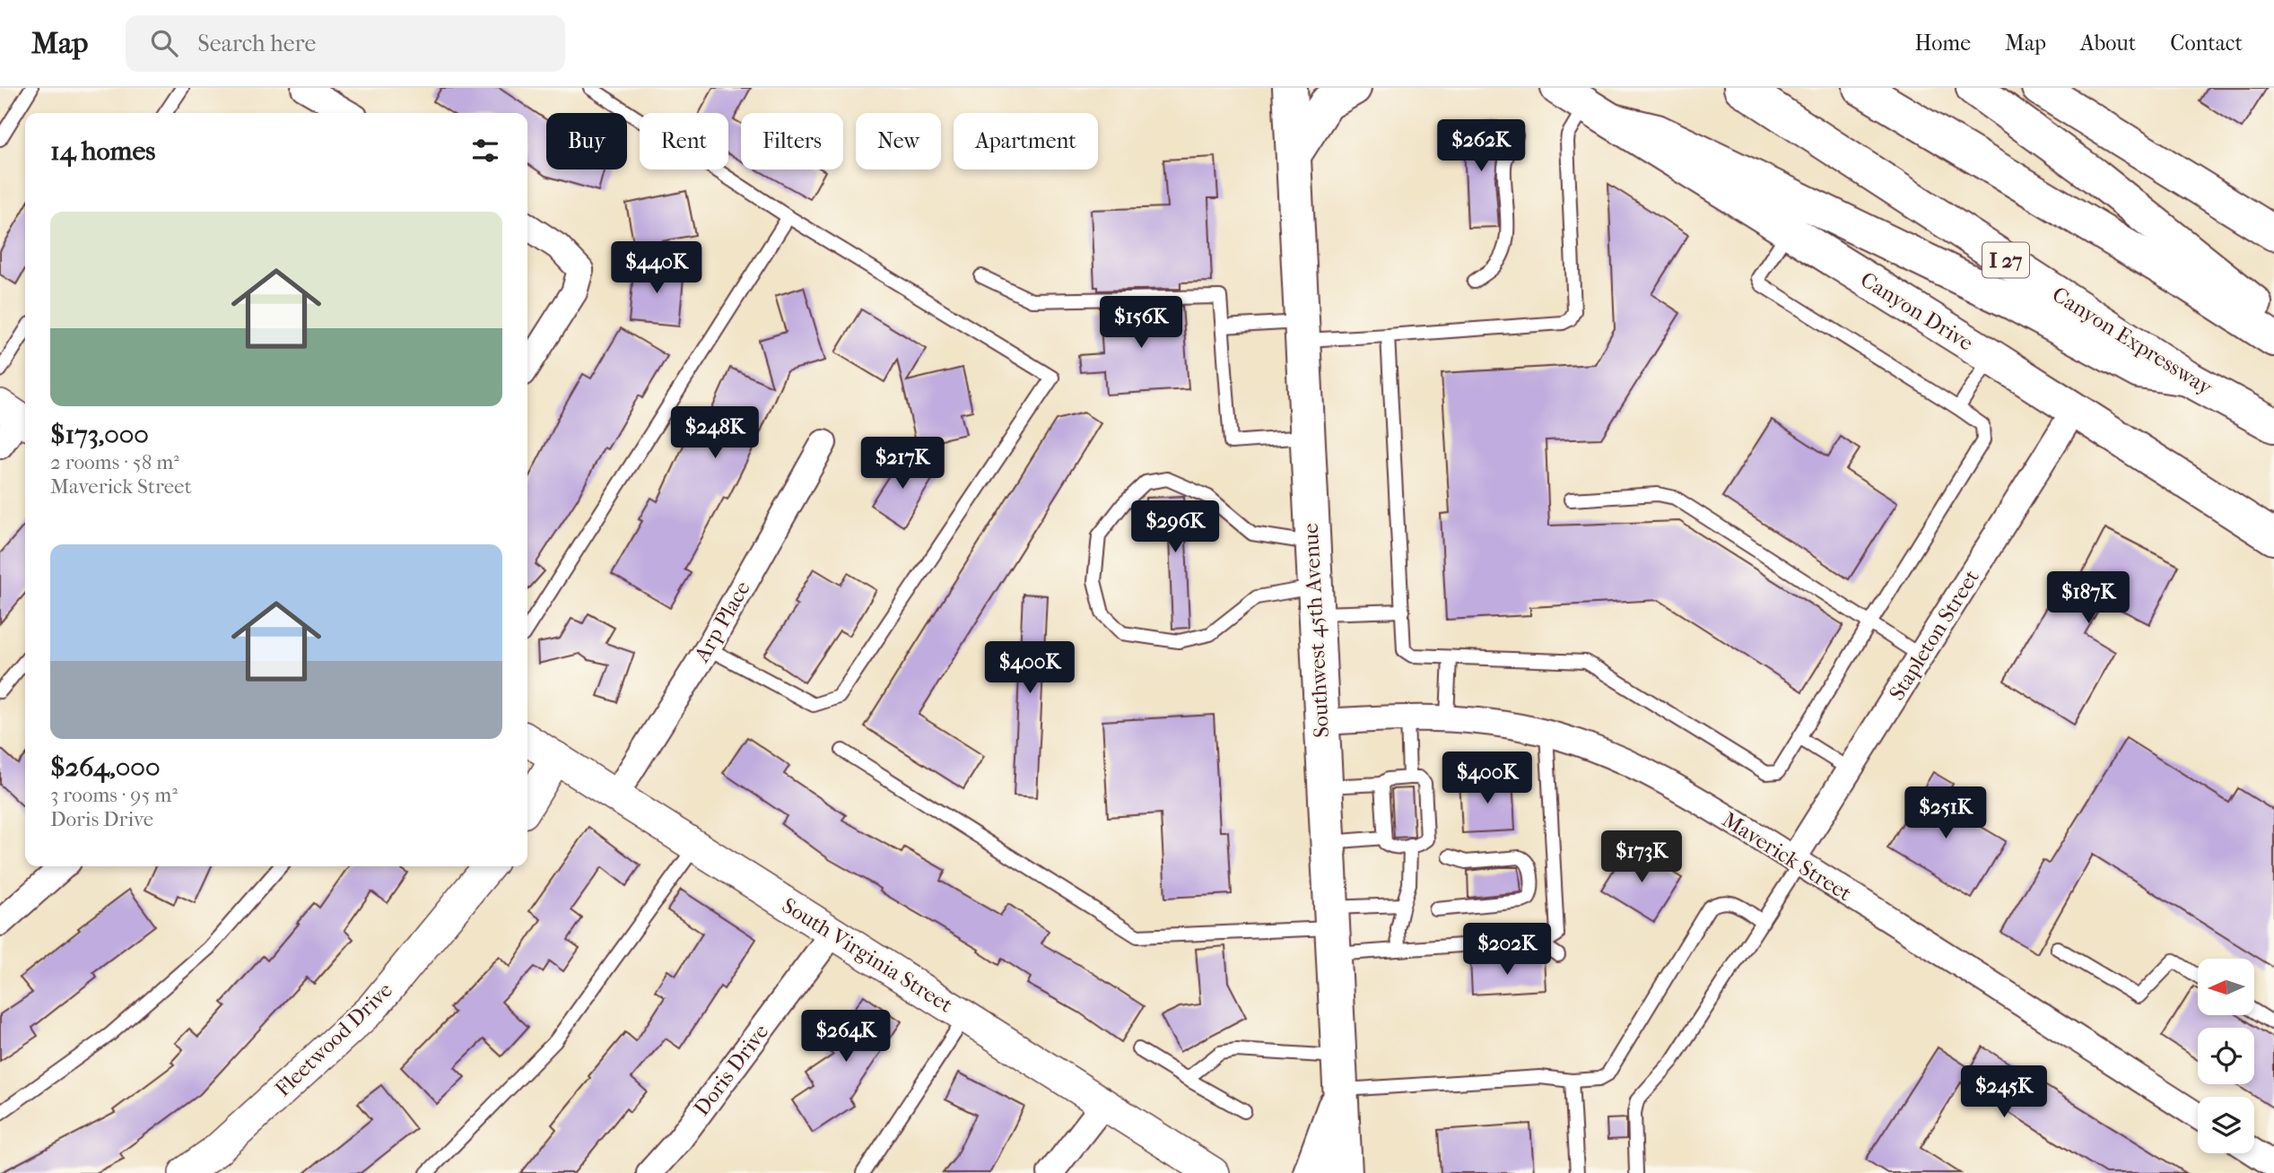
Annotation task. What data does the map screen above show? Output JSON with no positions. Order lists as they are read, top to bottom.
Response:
{
  "streets": {
    "main road": [
      "I 27",
      "Canyon Drive",
      "Canyon Expressway",
      "Southwest 45th Avenue"
    ],
    "street": [
      "Arp Place",
      "Stapleton Street",
      "Maverick Street",
      "South Virginia Street",
      "Fleetwood Drive",
      "Doris Drive"
    ]
  },
  "crossings": [
    ["Canyon Drive", "Stapleton Street"],
    ["Arp Place", "South Virginia Street"],
    ["Southwest 45th Avenue", "Maverick Street"],
    ["Stapleton Street", "Maverick Street"],
    ["South Virginia Street", "Doris Drive"]
  ],
  "north": "left",
  "page": {
    "header": "Map",
    "search": "Search here",
    "nav": [
      "Home",
      "Map",
      "About",
      "Contact"
    ],
    "chip": [
      "Buy",
      "Rent",
      "Filters",
      "New",
      "Apartment"
    ],
    "heading": "14 homes",
    "price": [
      "$262K",
      "$440K",
      "$156K",
      "$248K",
      "$217K",
      "$296K",
      "$187K",
      "$400K",
      "$400K",
      "$251K",
      "$173K",
      "$202K",
      "$264K",
      "$245K"
    ],
    "list": [
      {
        "name": "$173,000",
        "note": "2 rooms · 58 m² · Maverick Street"
      },
      {
        "name": "$264,000",
        "note": "3 rooms · 95 m² · Doris Drive"
      }
    ]
  }
}
